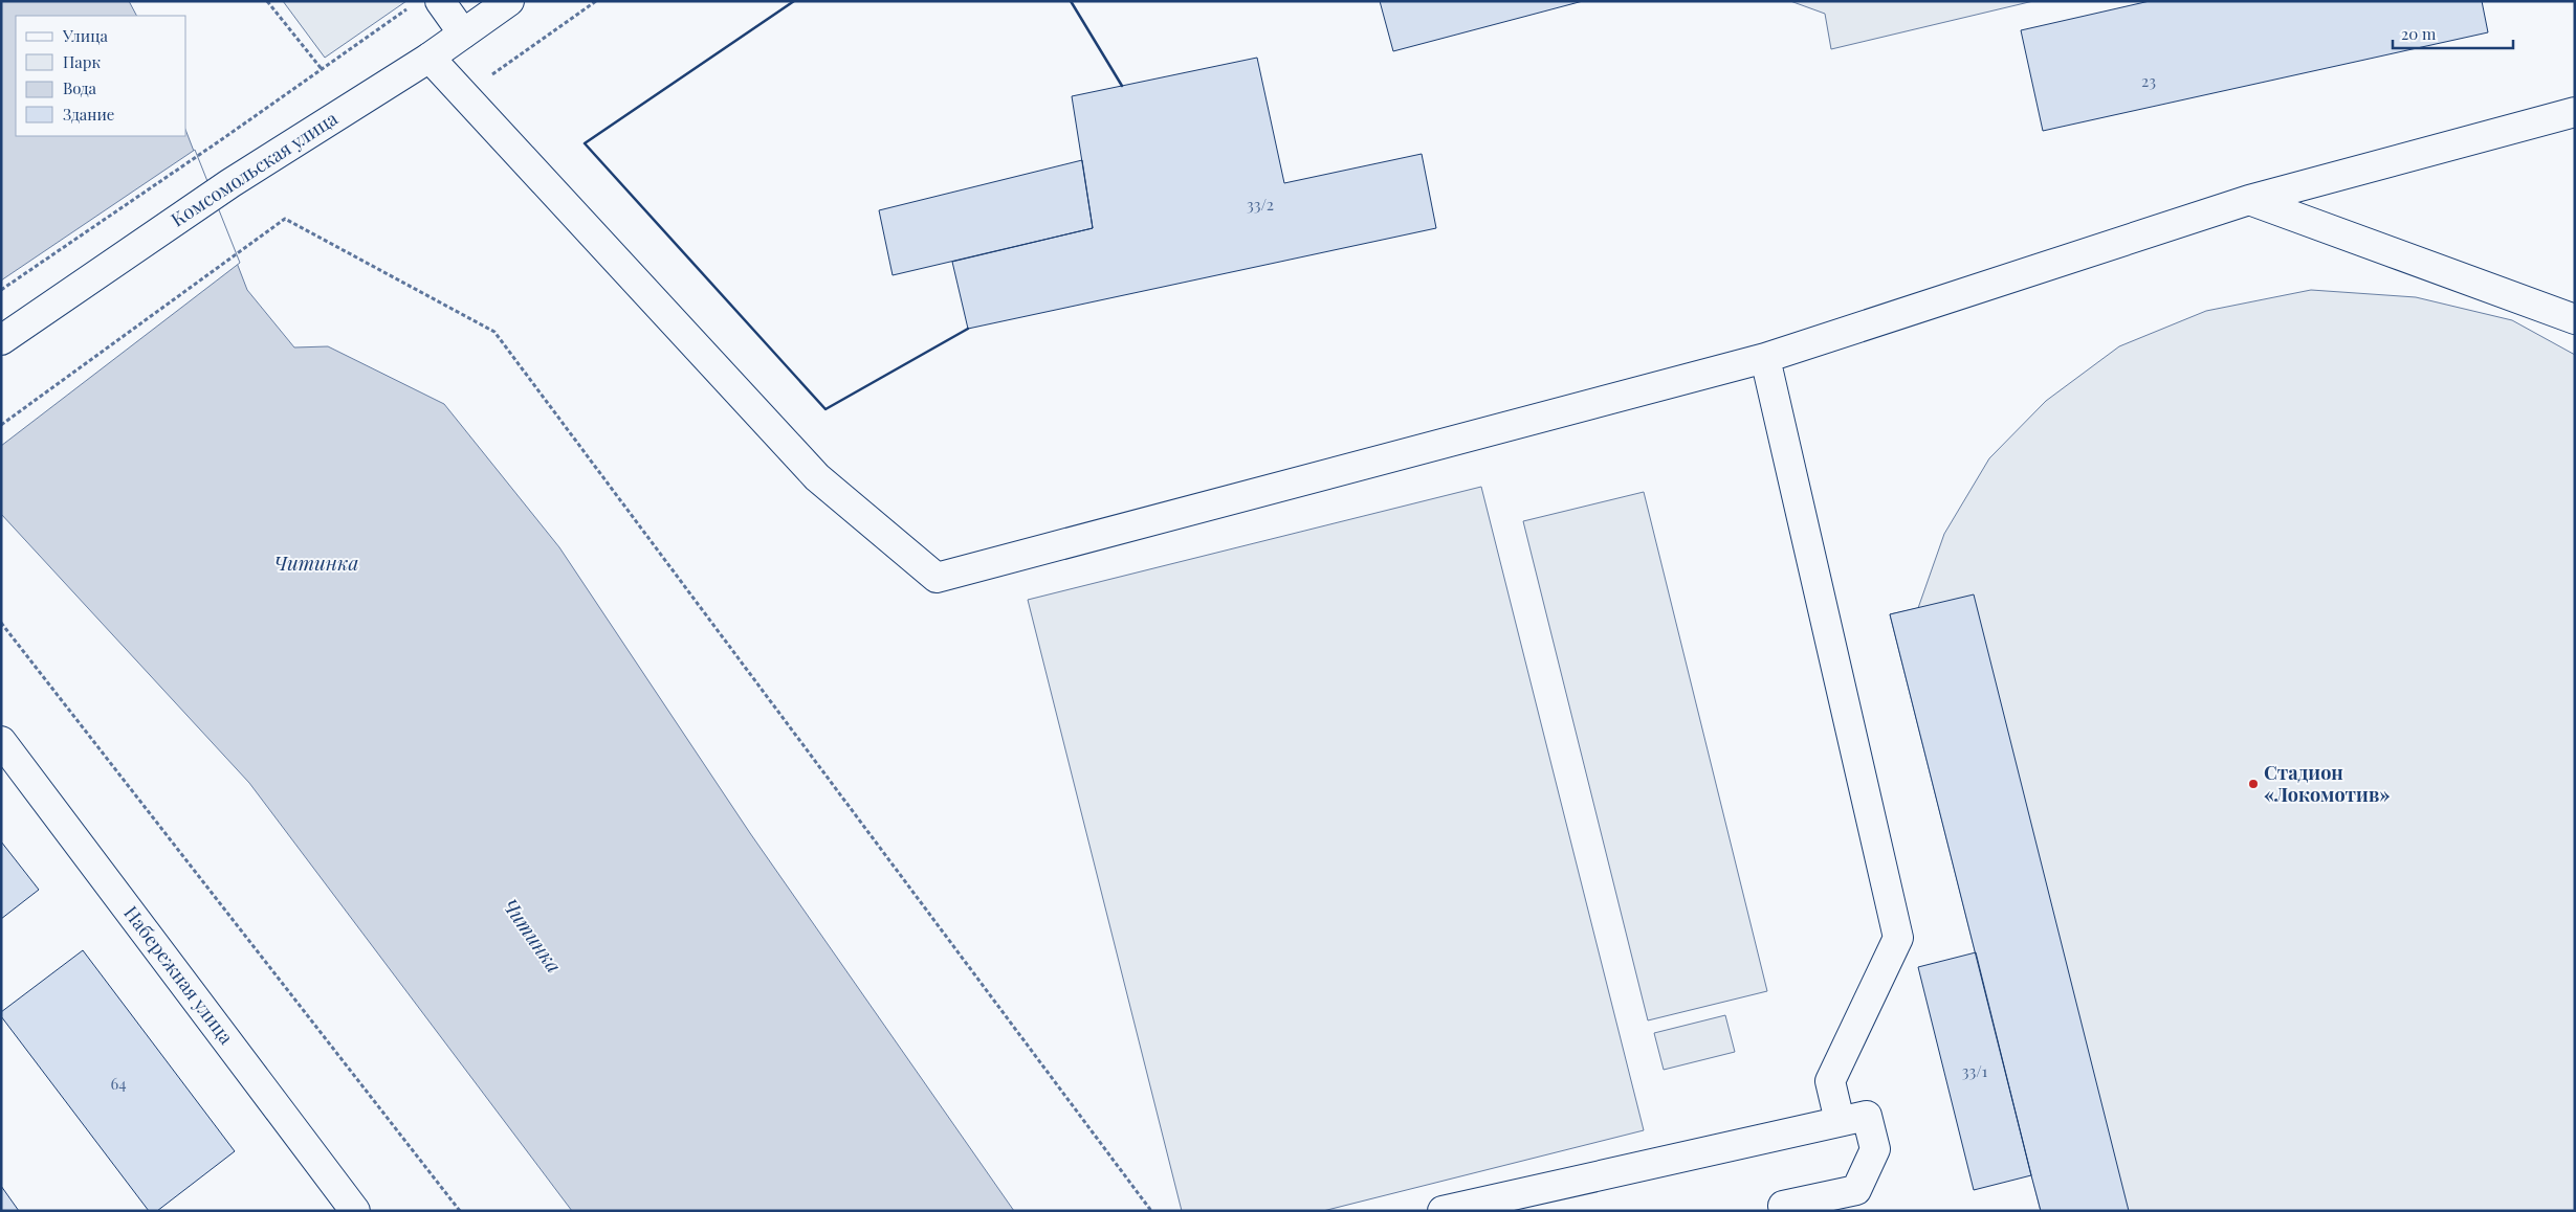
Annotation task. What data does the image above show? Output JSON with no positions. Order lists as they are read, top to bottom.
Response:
{
  "streets": {
    "main road": ["Комсомольская улица", "Набережная улица"]
  },
  "water": ["Читинка"],
  "places": ["Стадион «Локомотив»"],
  "house_numbers": [
    "23",
    "33/2",
    "33/1",
    "64"
  ],
  "legend": [
    "Улица",
    "Парк",
    "Вода",
    "Здание"
  ],
  "scale_bar": "20 m"
}
